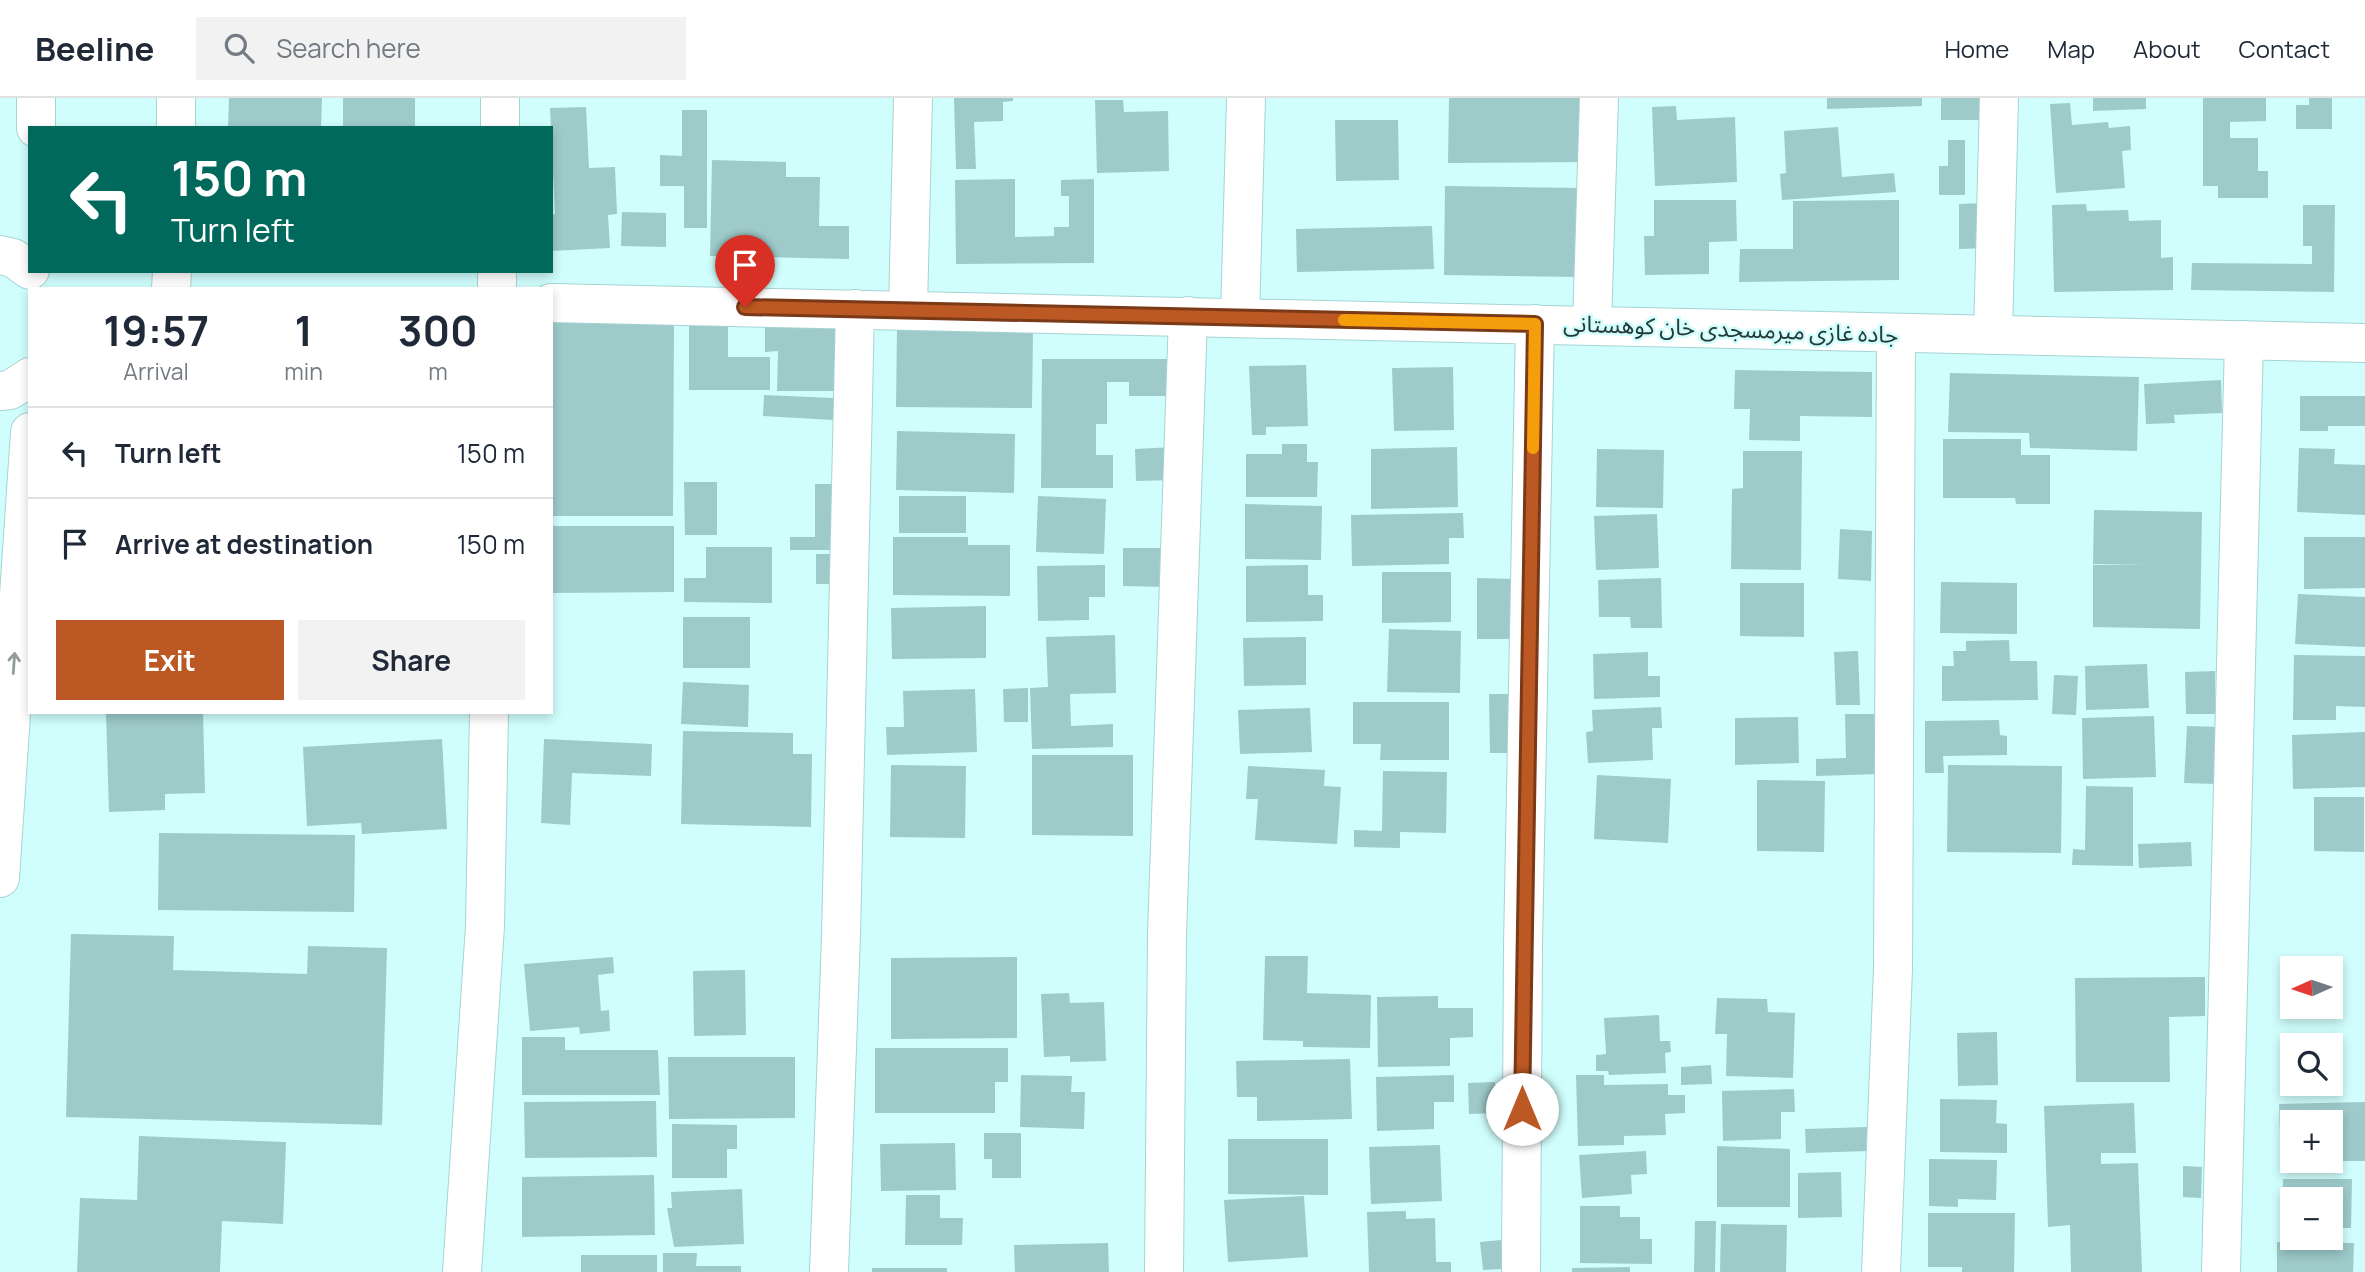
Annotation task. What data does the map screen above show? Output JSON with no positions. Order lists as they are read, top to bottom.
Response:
{
  "streets": {
    "street": ["جاده غازی میرمسجدی خان کوهستانی"]
  },
  "north": "left",
  "page": {
    "header": "Beeline",
    "search": "Search here",
    "nav": [
      "Home",
      "Map",
      "About",
      "Contact"
    ],
    "turn": ["150 m", "Turn left"],
    "eta": [
      "19:57",
      "Arrival",
      "1",
      "min",
      "300",
      "m"
    ],
    "list": [
      {
        "name": "Turn left",
        "value": "150 m"
      },
      {
        "name": "Arrive at destination",
        "value": "150 m"
      }
    ],
    "buttons": ["Exit", "Share"],
    "map_buttons": ["+", "−"]
  }
}
